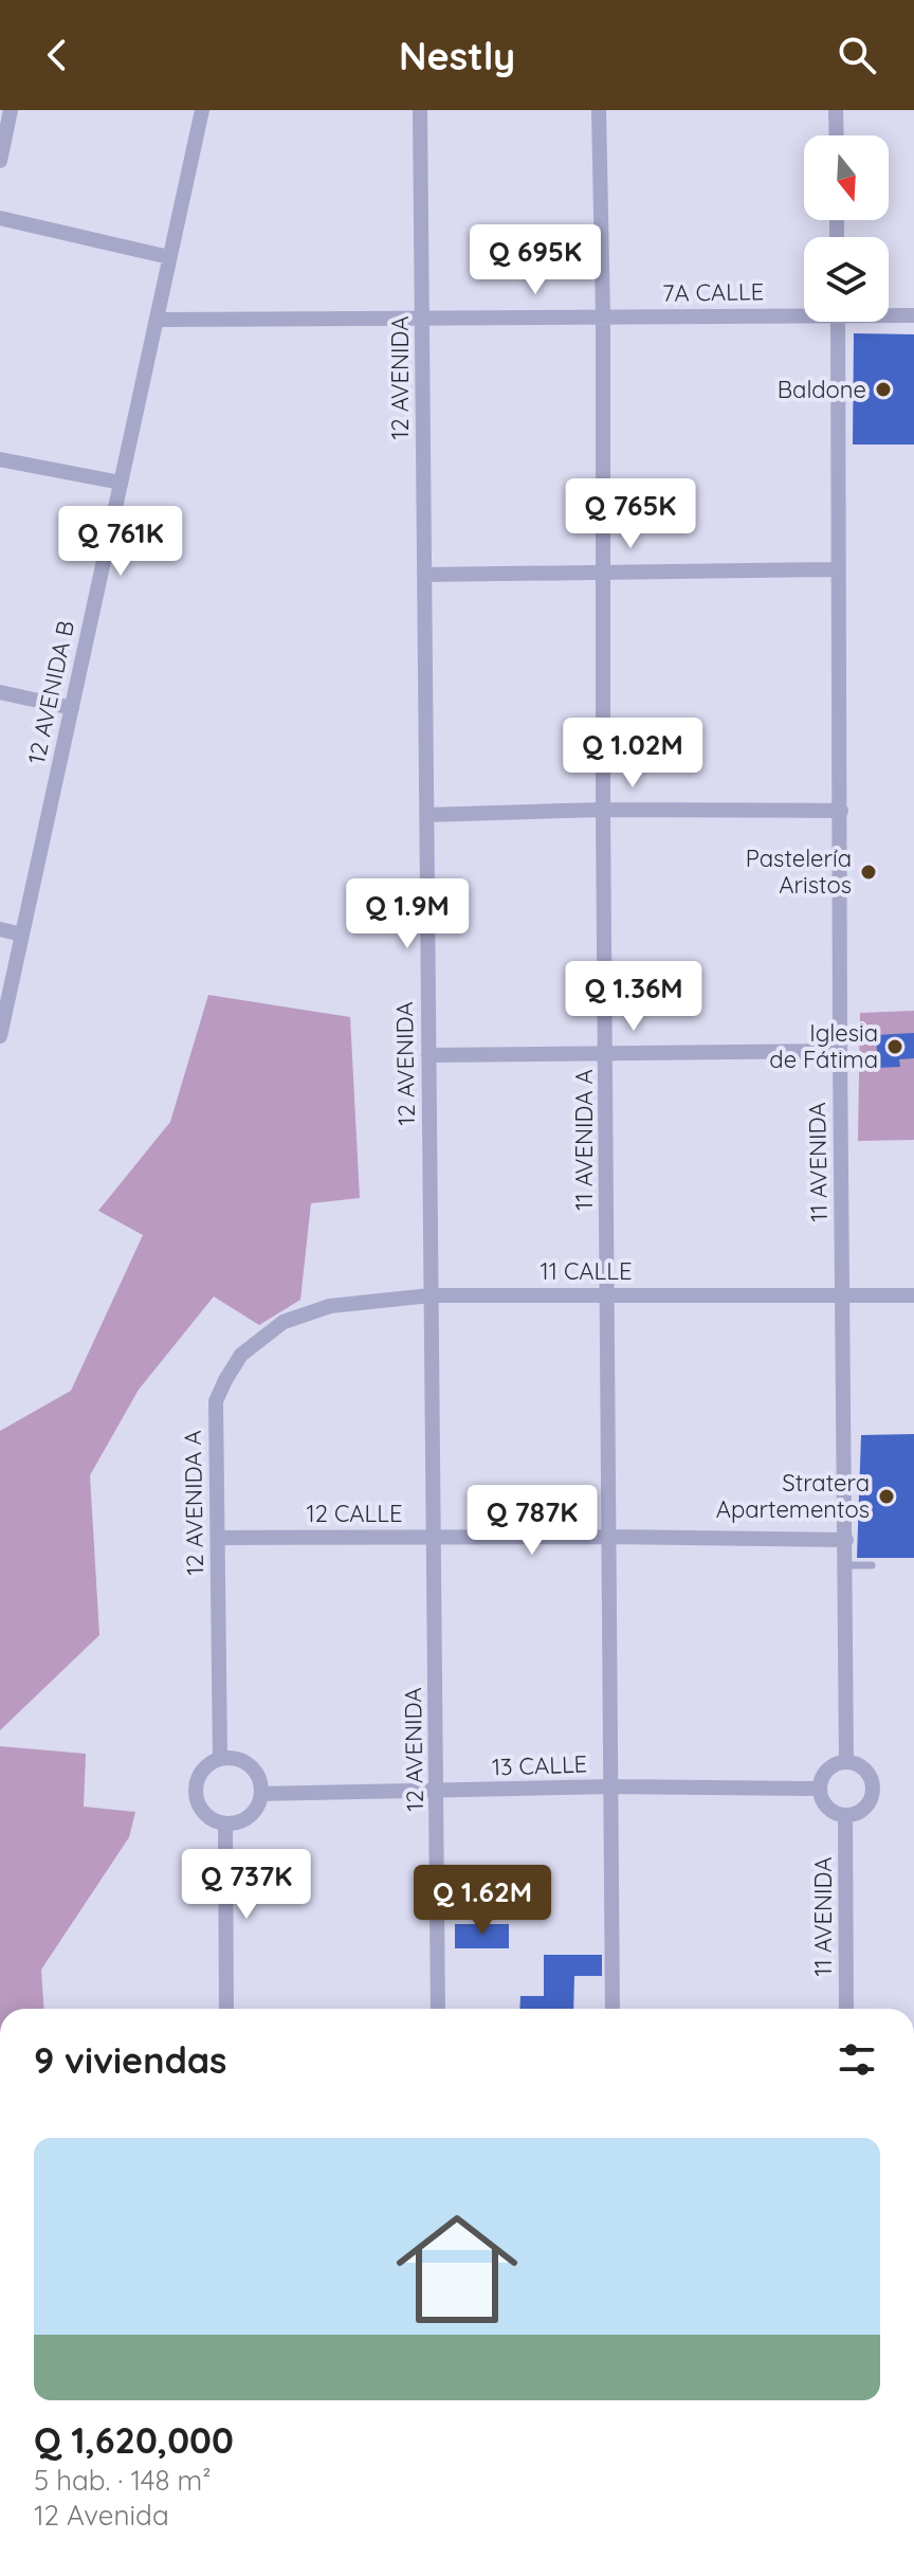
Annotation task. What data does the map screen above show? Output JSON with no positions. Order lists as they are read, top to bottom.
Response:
{
  "streets": {
    "street": [
      "7A CALLE",
      "12 AVENIDA",
      "12 AVENIDA B",
      "11 AVENIDA A",
      "11 AVENIDA",
      "11 CALLE",
      "12 AVENIDA A",
      "12 CALLE",
      "13 CALLE"
    ]
  },
  "crossings": [
    ["7A CALLE", "12 AVENIDA"],
    ["7A CALLE", "12 AVENIDA B"],
    ["7A CALLE", "11 AVENIDA A"],
    ["12 AVENIDA", "11 CALLE"],
    ["12 AVENIDA", "12 CALLE"],
    ["12 AVENIDA", "13 CALLE"],
    ["11 AVENIDA A", "11 CALLE"],
    ["11 AVENIDA A", "12 CALLE"],
    ["11 AVENIDA A", "13 CALLE"],
    ["11 AVENIDA", "11 CALLE"],
    ["11 AVENIDA", "12 CALLE"],
    ["11 AVENIDA", "13 CALLE"],
    ["11 CALLE", "12 AVENIDA A"],
    ["12 AVENIDA A", "12 CALLE"],
    ["12 AVENIDA A", "13 CALLE"]
  ],
  "places": [
    "Baldone",
    "Pastelería Aristos",
    "Iglesia de Fátima",
    "Stratera Apartementos"
  ],
  "north": "bottom",
  "page": {
    "header": "Nestly",
    "price": [
      "Q 695K",
      "Q 765K",
      "Q 761K",
      "Q 1.02M",
      "Q 1.9M",
      "Q 1.36M",
      "Q 787K",
      "Q 737K",
      "Q 1.62M"
    ],
    "heading": "9 viviendas",
    "list": [
      {
        "name": "Q 1,620,000",
        "note": "5 hab. · 148 m² · 12 Avenida"
      }
    ]
  }
}
